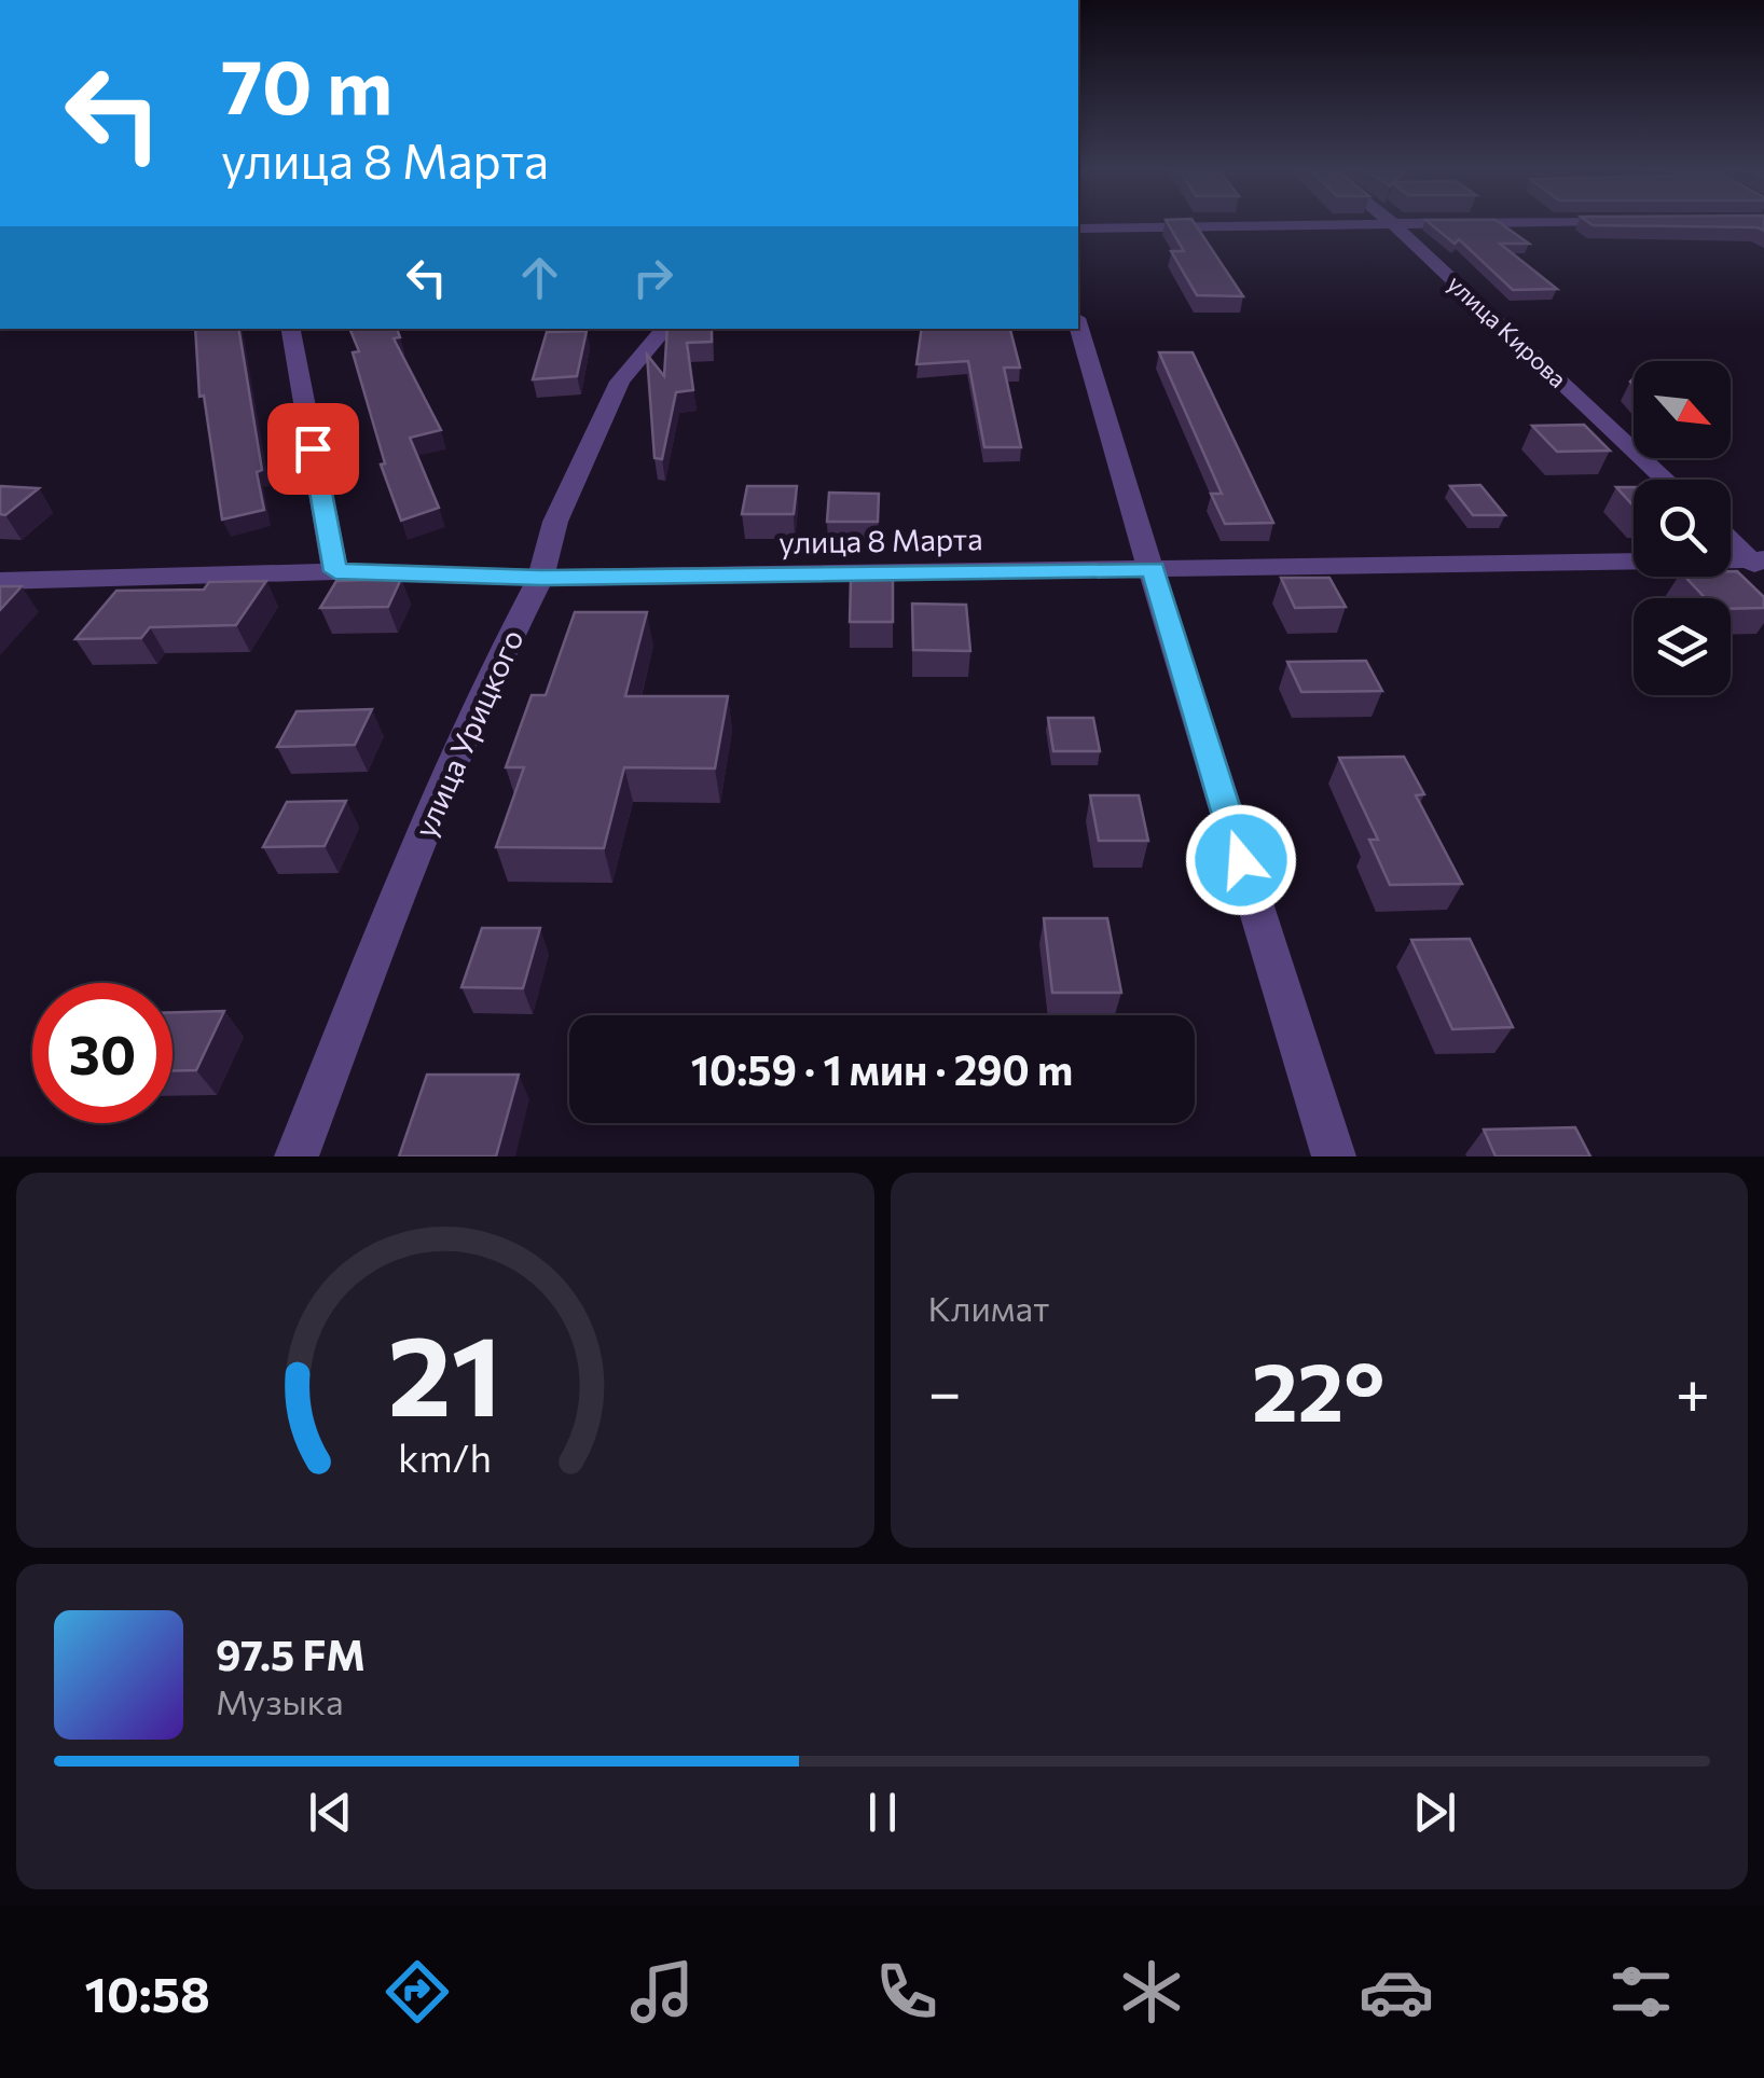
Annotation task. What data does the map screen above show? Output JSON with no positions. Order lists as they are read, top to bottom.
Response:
{
  "streets": {
    "street": ["улица Кирова", "улица 8 Марта", "улица Урицкого"]
  },
  "crossings": [
    ["улица 8 Марта", "улица Урицкого"]
  ],
  "north": "bottom right",
  "page": {
    "turn": ["70 m", "улица 8 Марта"],
    "limit": "30",
    "trip": "10:59 · 1 мин · 290 m",
    "tile": "Климат",
    "heat": ["−", "22°", "+"],
    "song": ["97.5 FM", "Музыка"],
    "tabs": "10:58",
    "gauge": ["21", "km/h"]
  }
}
